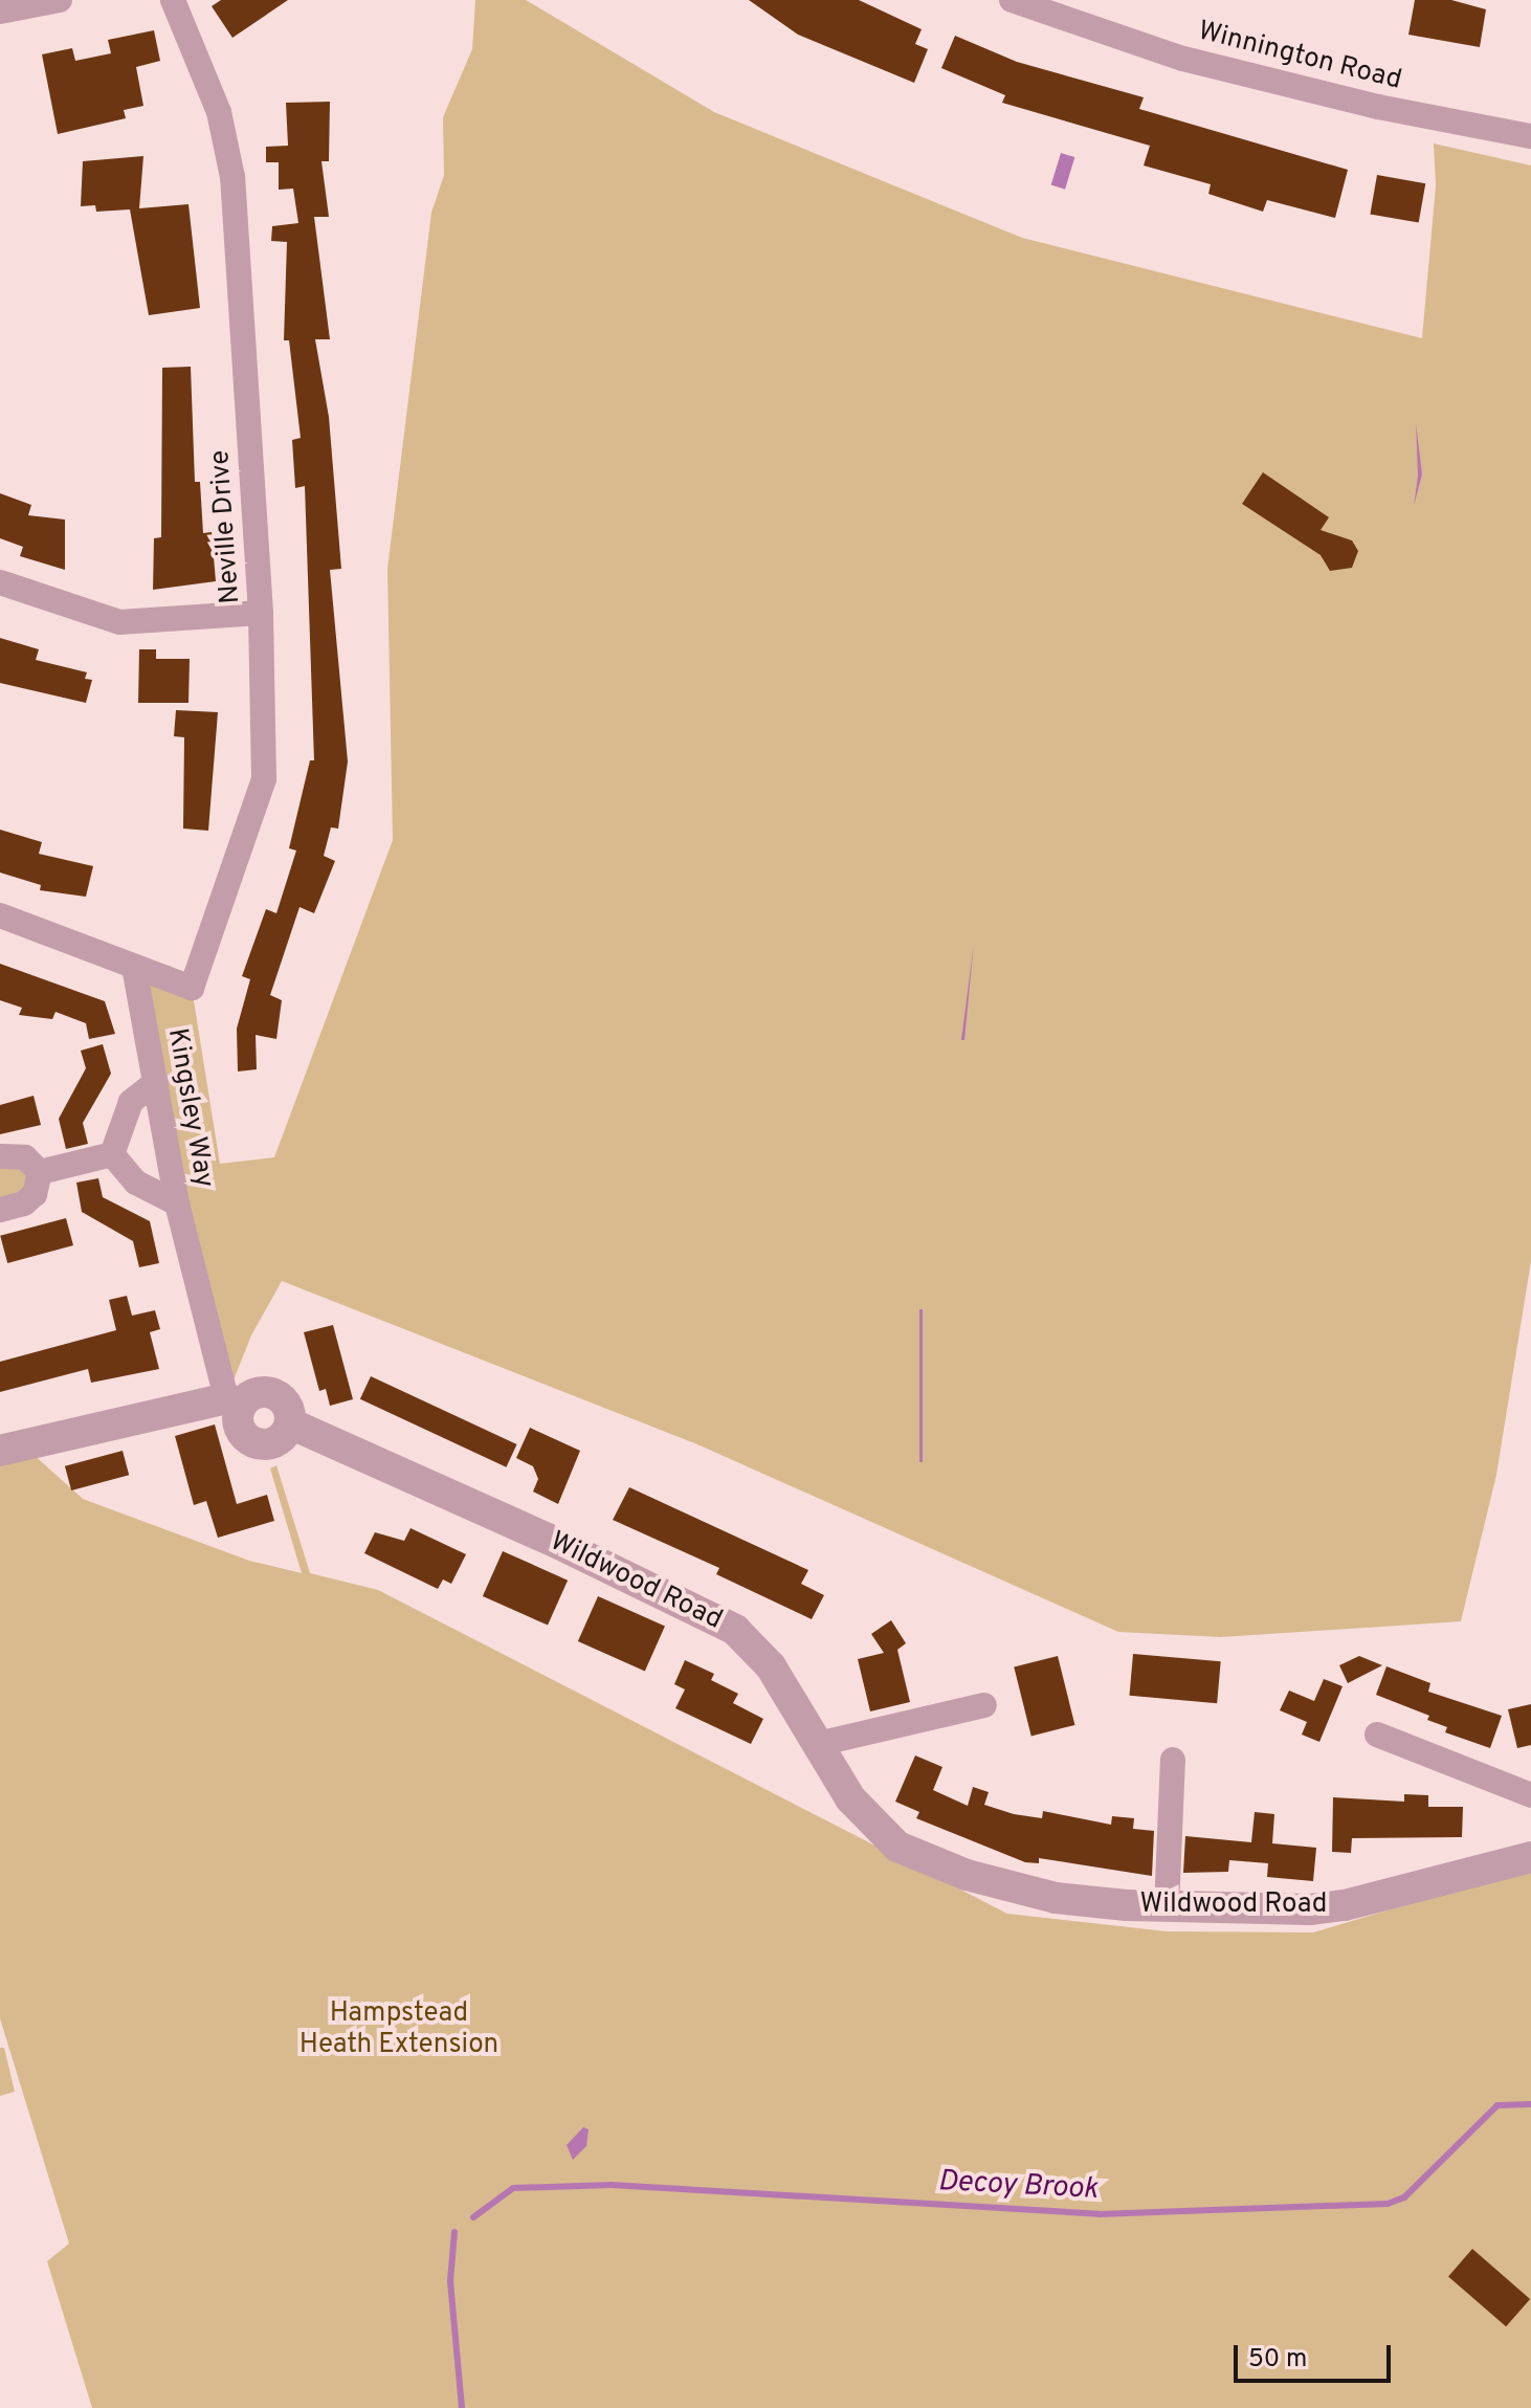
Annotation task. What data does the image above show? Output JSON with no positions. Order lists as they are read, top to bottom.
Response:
{
  "streets": {
    "street": [
      "Winnington Road",
      "Neville Drive",
      "Kingsley Way",
      "Wildwood Road"
    ]
  },
  "crossings": [
    ["Neville Drive", "Kingsley Way"],
    ["Kingsley Way", "Wildwood Road"]
  ],
  "water": ["Decoy Brook"],
  "parks": ["Hampstead Heath Extension"],
  "scale_bar": "50 m"
}
